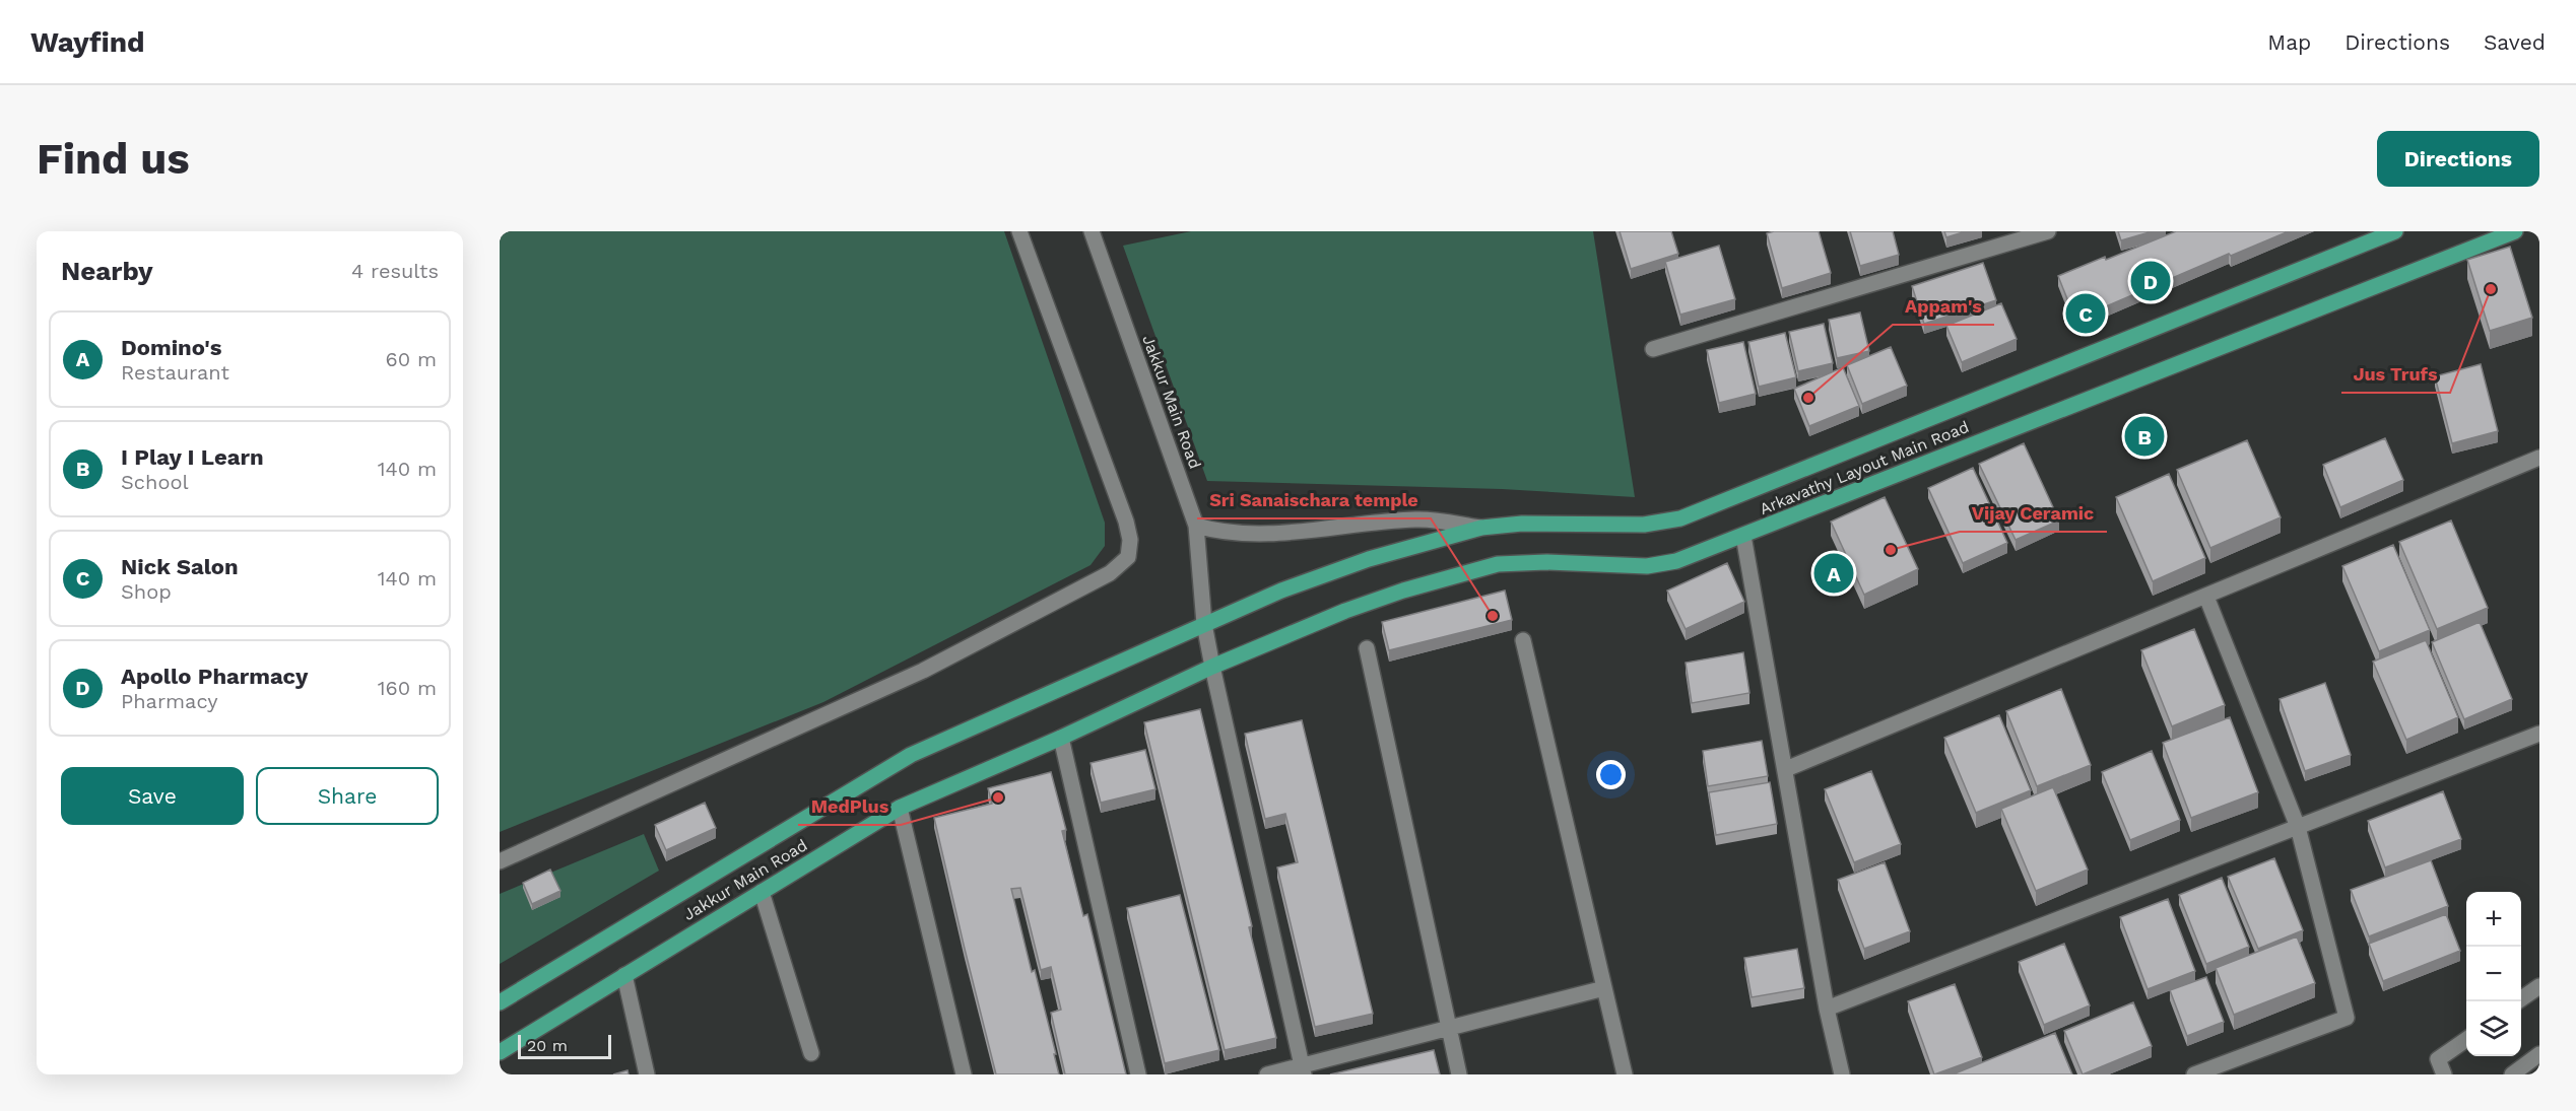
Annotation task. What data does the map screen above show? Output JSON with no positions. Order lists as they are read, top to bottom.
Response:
{
  "streets": {
    "main road": ["Jakkur Main Road", "Arkavathy Layout Main Road"]
  },
  "crossings": [
    ["Jakkur Main Road", "Arkavathy Layout Main Road"]
  ],
  "places": [
    "Jus Trufs",
    "Appam's",
    "Vijay Ceramic",
    "Sri Sanaischara temple",
    "MedPlus"
  ],
  "scale_bar": "20 m",
  "page": {
    "header": "Wayfind",
    "nav": ["Map", "Directions", "Saved"],
    "buttons": [
      "Directions",
      ["Save", "Share"]
    ],
    "title": "Find us",
    "heading": ["Nearby", "4 results"],
    "pins": [
      "D",
      "C",
      "B",
      "A"
    ],
    "list": [
      {
        "mark": "A",
        "name": "Domino's",
        "note": "Restaurant",
        "value": "60 m"
      },
      {
        "mark": "B",
        "name": "I Play I Learn",
        "note": "School",
        "value": "140 m"
      },
      {
        "mark": "C",
        "name": "Nick Salon",
        "note": "Shop",
        "value": "140 m"
      },
      {
        "mark": "D",
        "name": "Apollo Pharmacy",
        "note": "Pharmacy",
        "value": "160 m"
      }
    ],
    "map_buttons": ["+", "−"],
    "scale": "20 m"
  }
}
